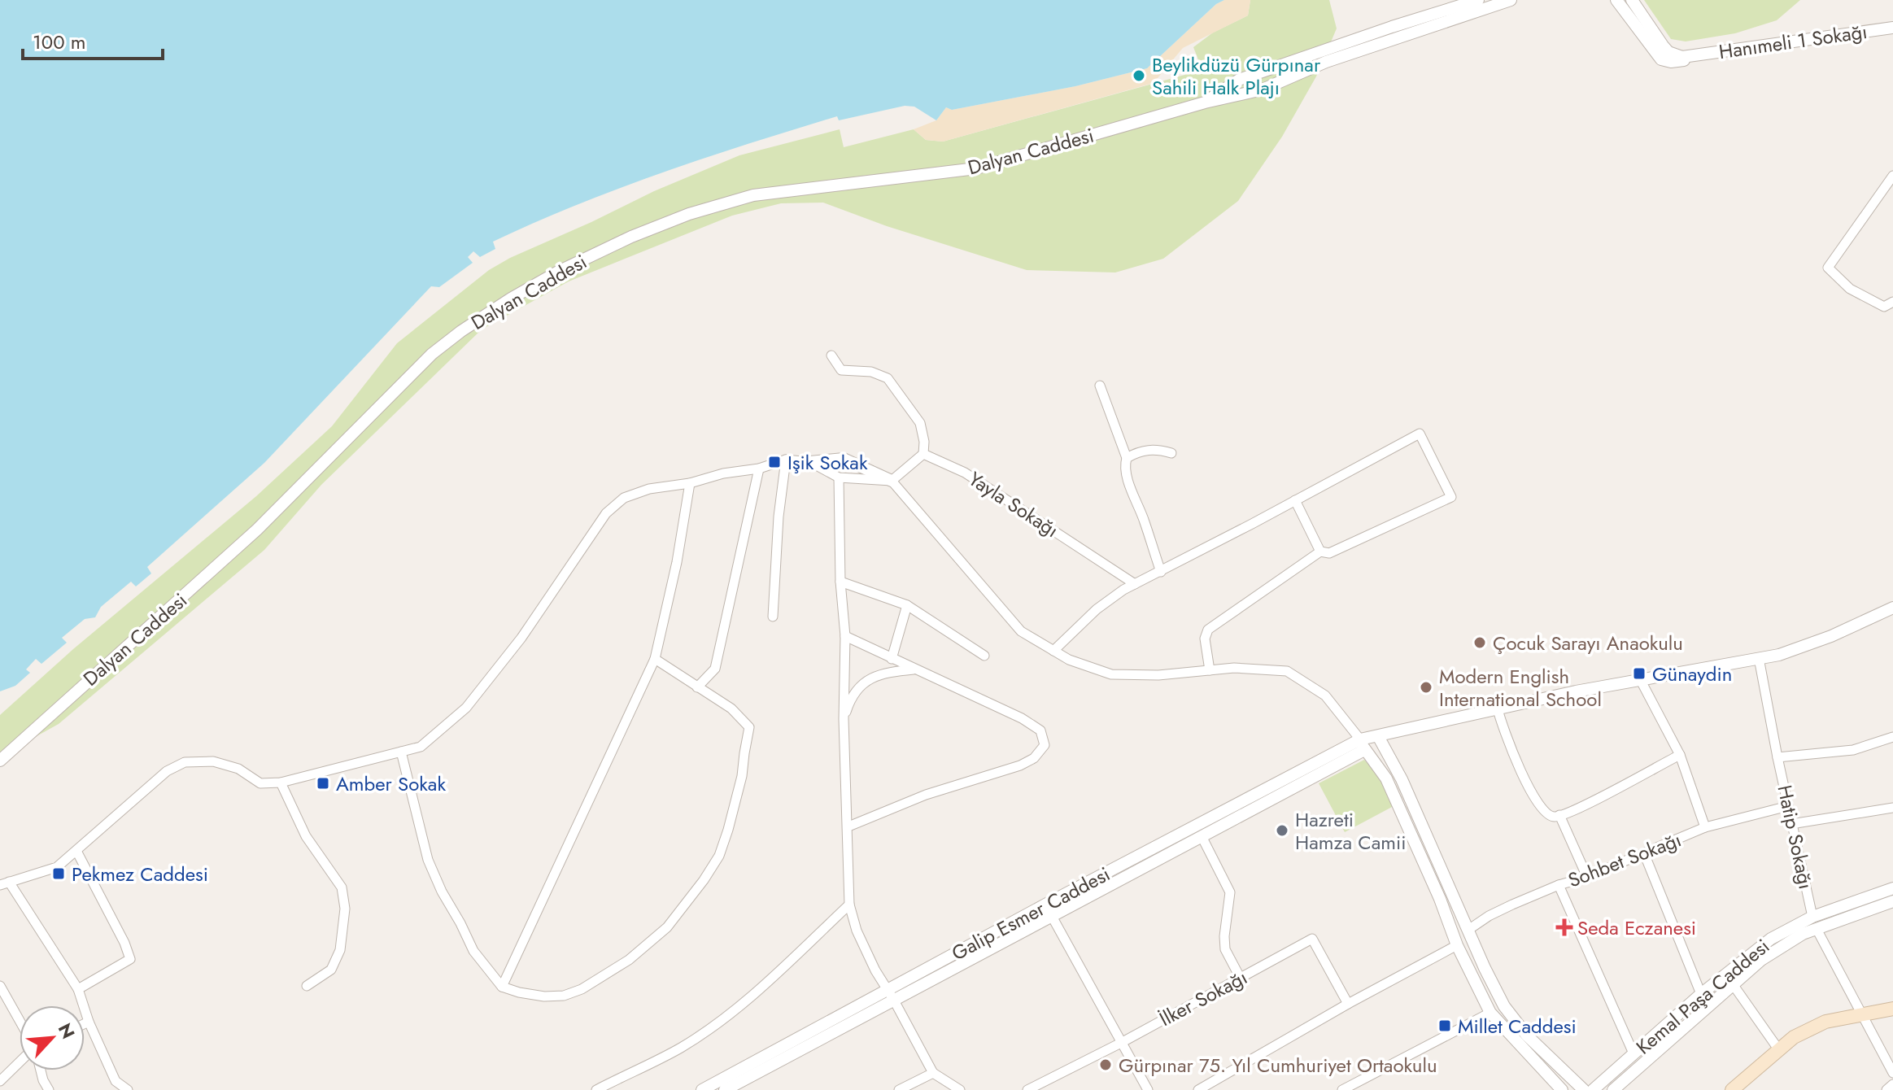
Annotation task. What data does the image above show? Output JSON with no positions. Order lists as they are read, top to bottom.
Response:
{
  "streets": {
    "street": [
      "Hanımeli 1 Sokağı",
      "Dalyan Caddesi",
      "Yayla Sokağı",
      "Hatip Sokağı",
      "Sohbet Sokağı",
      "Galip Esmer Caddesi",
      "Kemal Paşa Caddesi",
      "İlker Sokağı"
    ]
  },
  "crossings": [
    ["Hatip Sokağı", "Sohbet Sokağı"],
    ["Hatip Sokağı", "Kemal Paşa Caddesi"]
  ],
  "places": {
    "other": [
      "Beylikdüzü Gürpınar Sahili Halk Plajı",
      "Çocuk Sarayı Anaokulu",
      "Modern English International School",
      "Hazreti Hamza Camii",
      "Gürpınar 75. Yıl Cumhuriyet Ortaokulu"
    ],
    "transit": [
      "Işik Sokak",
      "Günaydin",
      "Amber Sokak",
      "Pekmez Caddesi",
      "Millet Caddesi"
    ],
    "health": ["Seda Eczanesi"]
  },
  "scale_bar": "100 m",
  "north": "top right"
}
